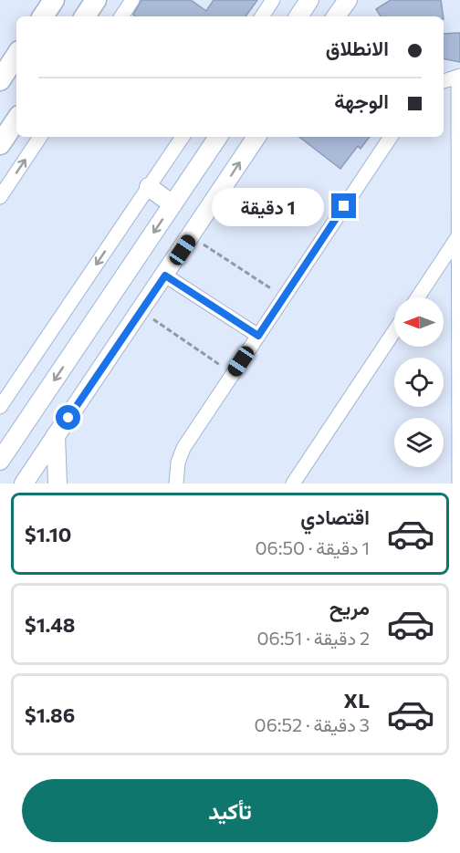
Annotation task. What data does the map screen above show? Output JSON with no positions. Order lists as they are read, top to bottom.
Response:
{
  "north": "left",
  "page": {
    "banner": ["الانطلاق", "الوجهة"],
    "bubble": "1 دقيقة",
    "list": [
      {
        "name": "اقتصادي",
        "note": "1 دقيقة · 06:50",
        "value": "$1.10"
      },
      {
        "name": "مريح",
        "note": "2 دقيقة · 06:51",
        "value": "$1.48"
      },
      {
        "name": "XL",
        "note": "3 دقيقة · 06:52",
        "value": "$1.86"
      }
    ],
    "buttons": "تأكيد"
  }
}
